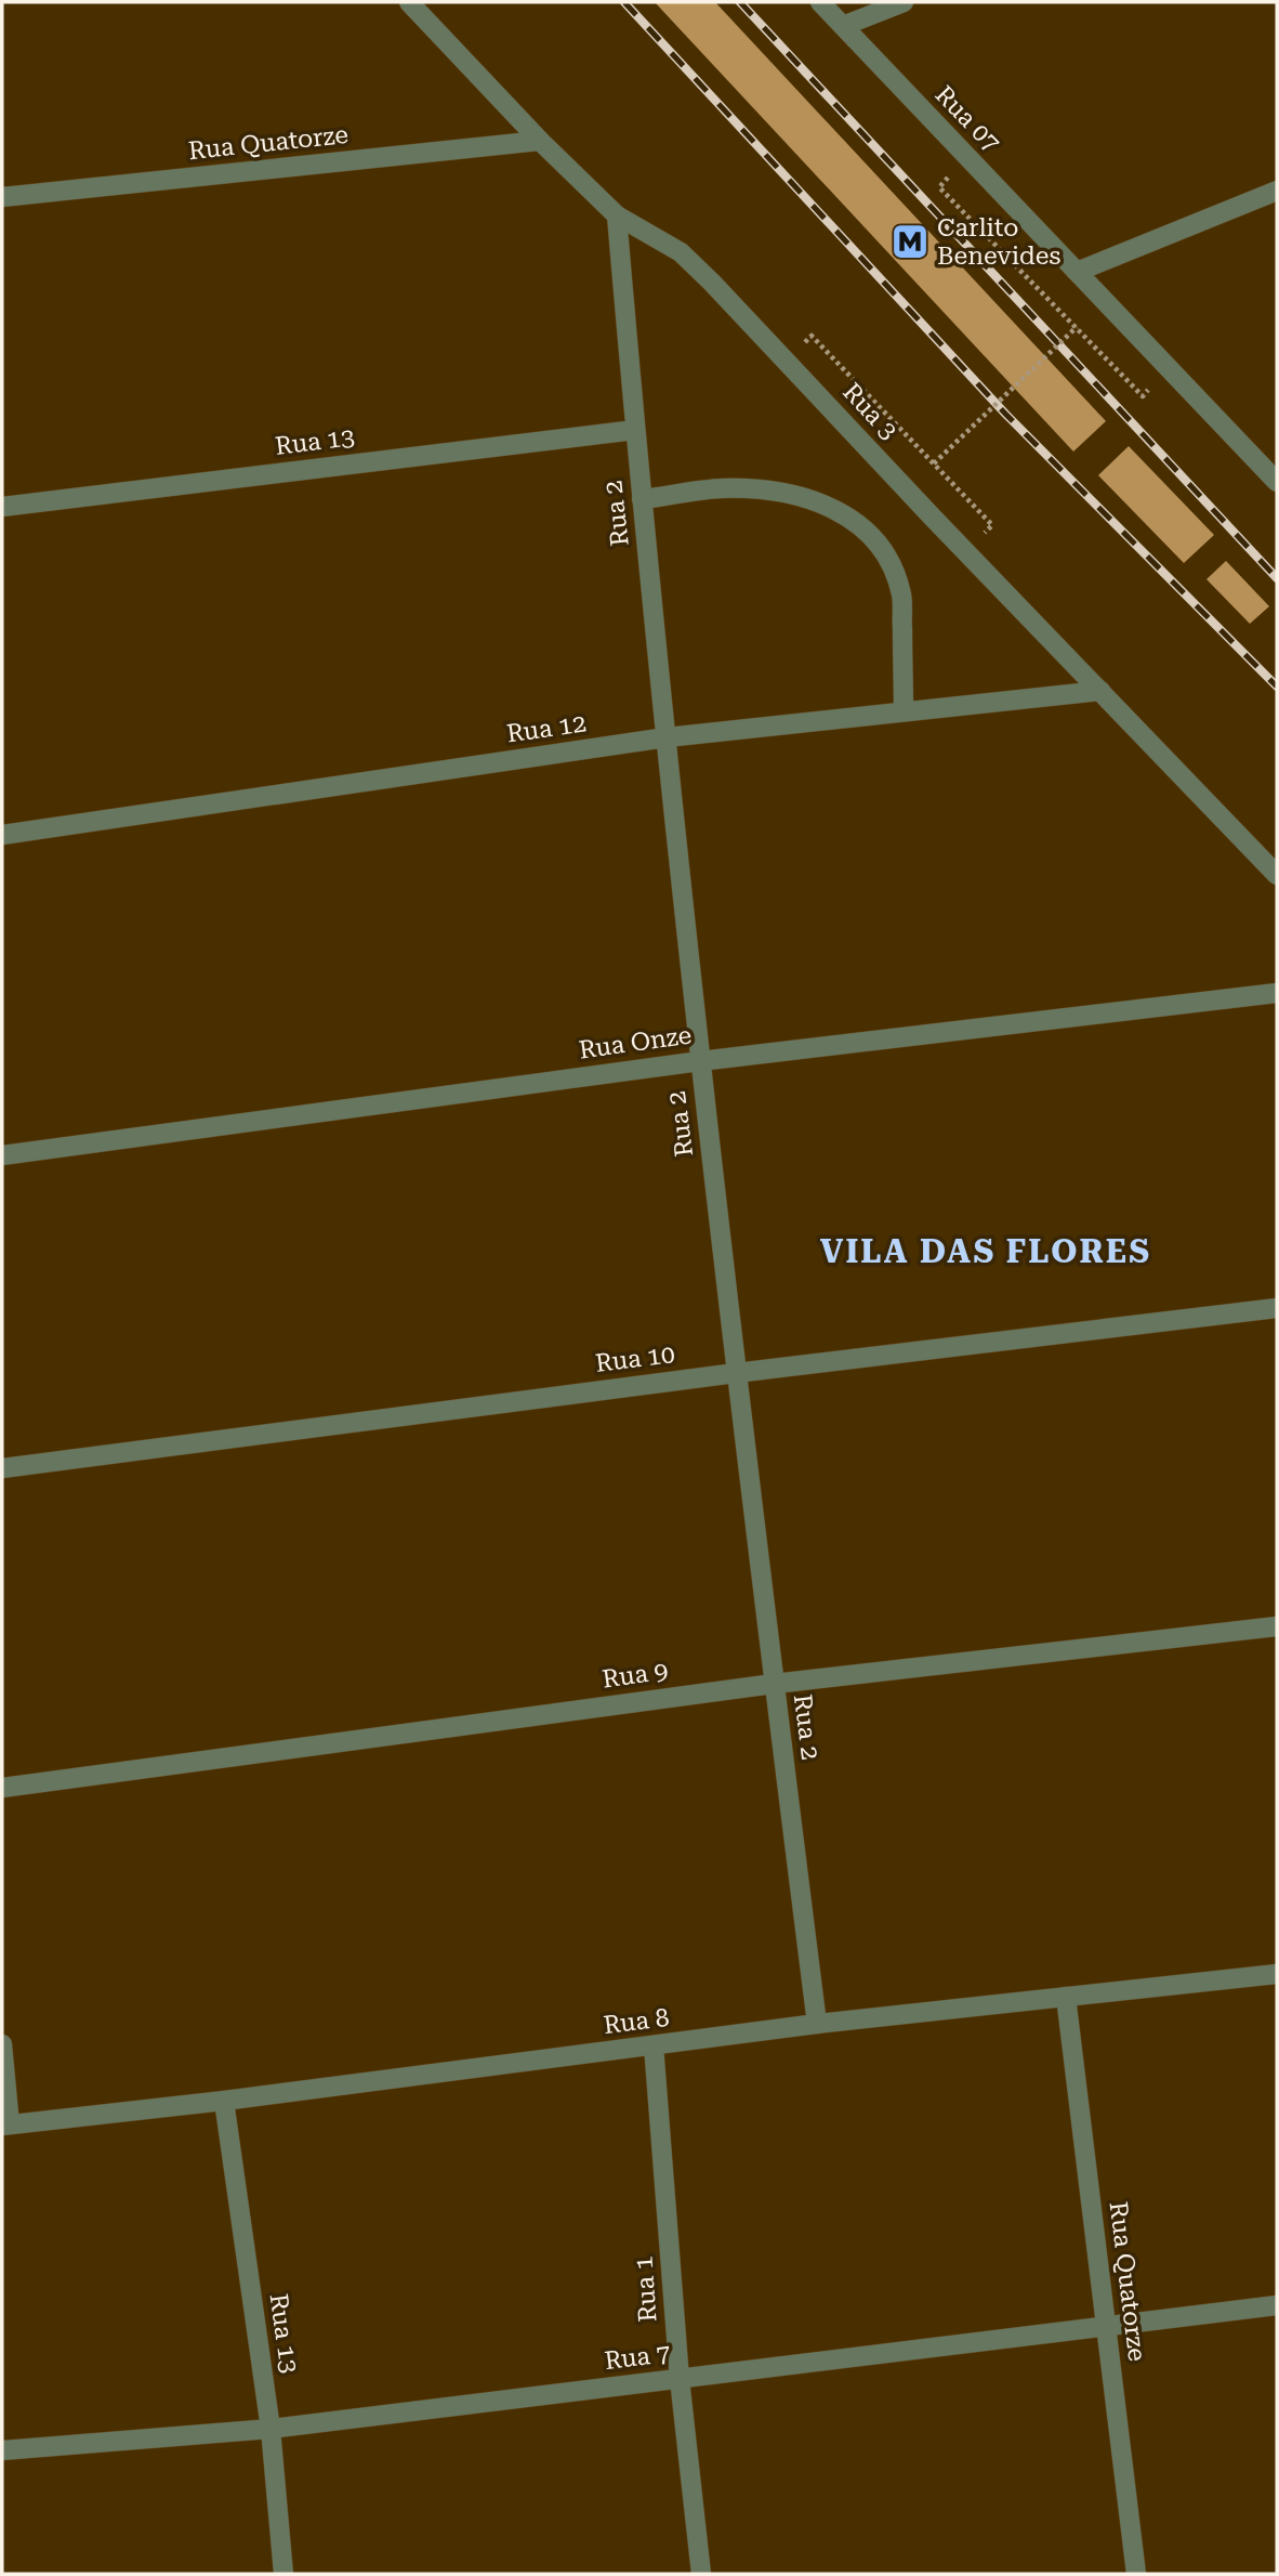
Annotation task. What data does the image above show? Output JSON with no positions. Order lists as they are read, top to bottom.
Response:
{
  "streets": {
    "street": [
      "Rua 07",
      "Rua Quatorze",
      "Rua 3",
      "Rua 13",
      "Rua 2",
      "Rua 12",
      "Rua Onze",
      "Rua 10",
      "Rua 9",
      "Rua 8",
      "Rua 1",
      "Rua 7"
    ]
  },
  "crossings": [
    ["Rua Quatorze", "Rua 3"],
    ["Rua Quatorze", "Rua 8"],
    ["Rua Quatorze", "Rua 7"],
    ["Rua 3", "Rua 2"],
    ["Rua 3", "Rua 12"],
    ["Rua 13", "Rua 2"],
    ["Rua 13", "Rua 8"],
    ["Rua 13", "Rua 7"],
    ["Rua 2", "Rua 12"],
    ["Rua 2", "Rua Onze"],
    ["Rua 2", "Rua 10"],
    ["Rua 2", "Rua 9"],
    ["Rua 2", "Rua 8"],
    ["Rua 8", "Rua 1"],
    ["Rua 1", "Rua 7"]
  ],
  "districts": ["VILA DAS FLORES"],
  "places": {
    "metro station": ["Carlito Benevides"]
  }
}
